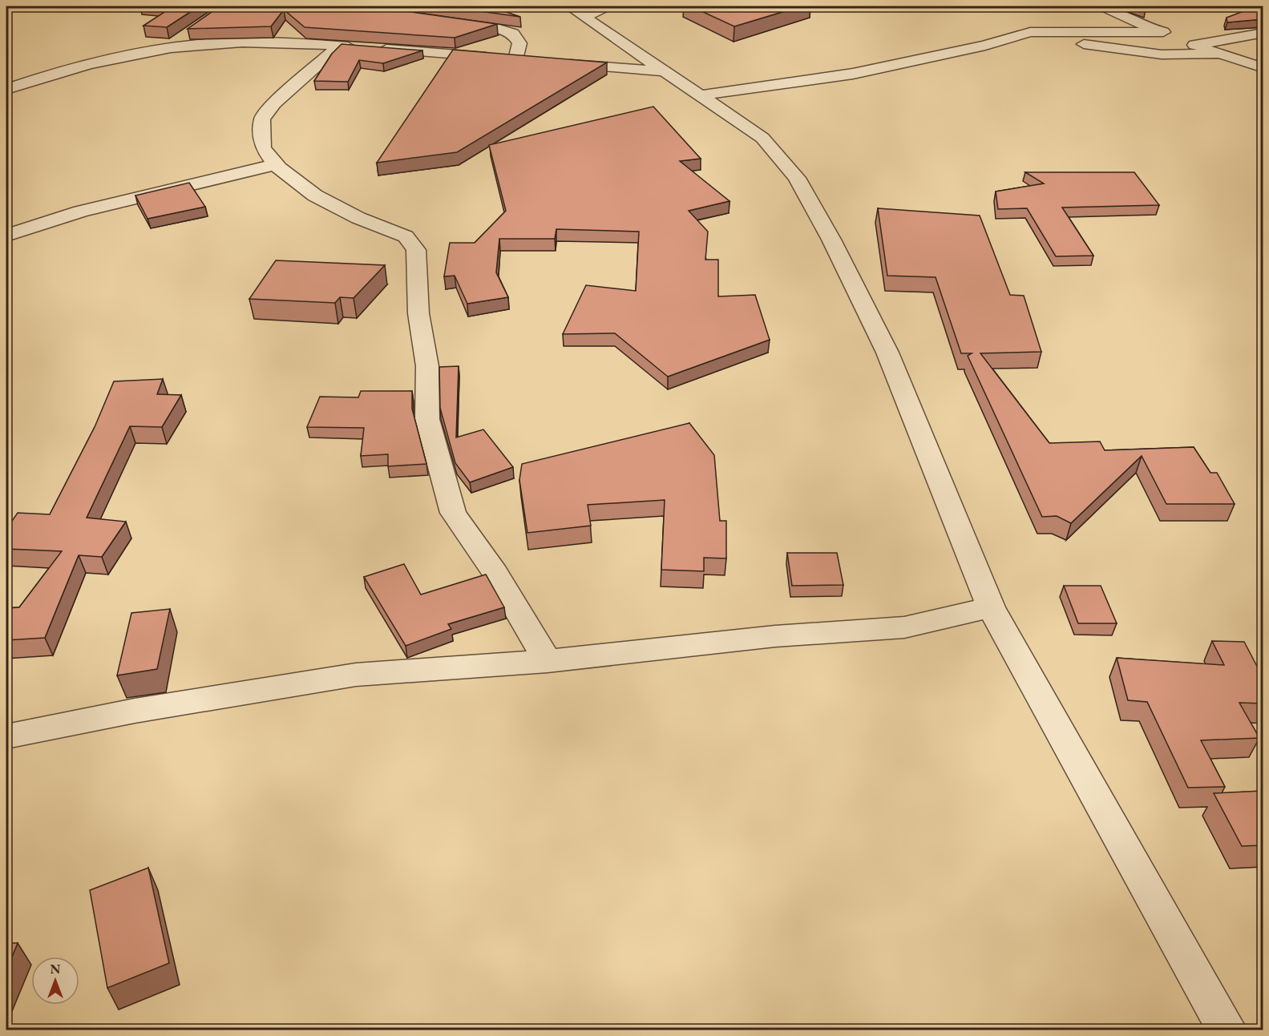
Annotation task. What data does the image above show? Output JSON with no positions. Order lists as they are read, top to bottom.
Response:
{
  "north": "top"
}
